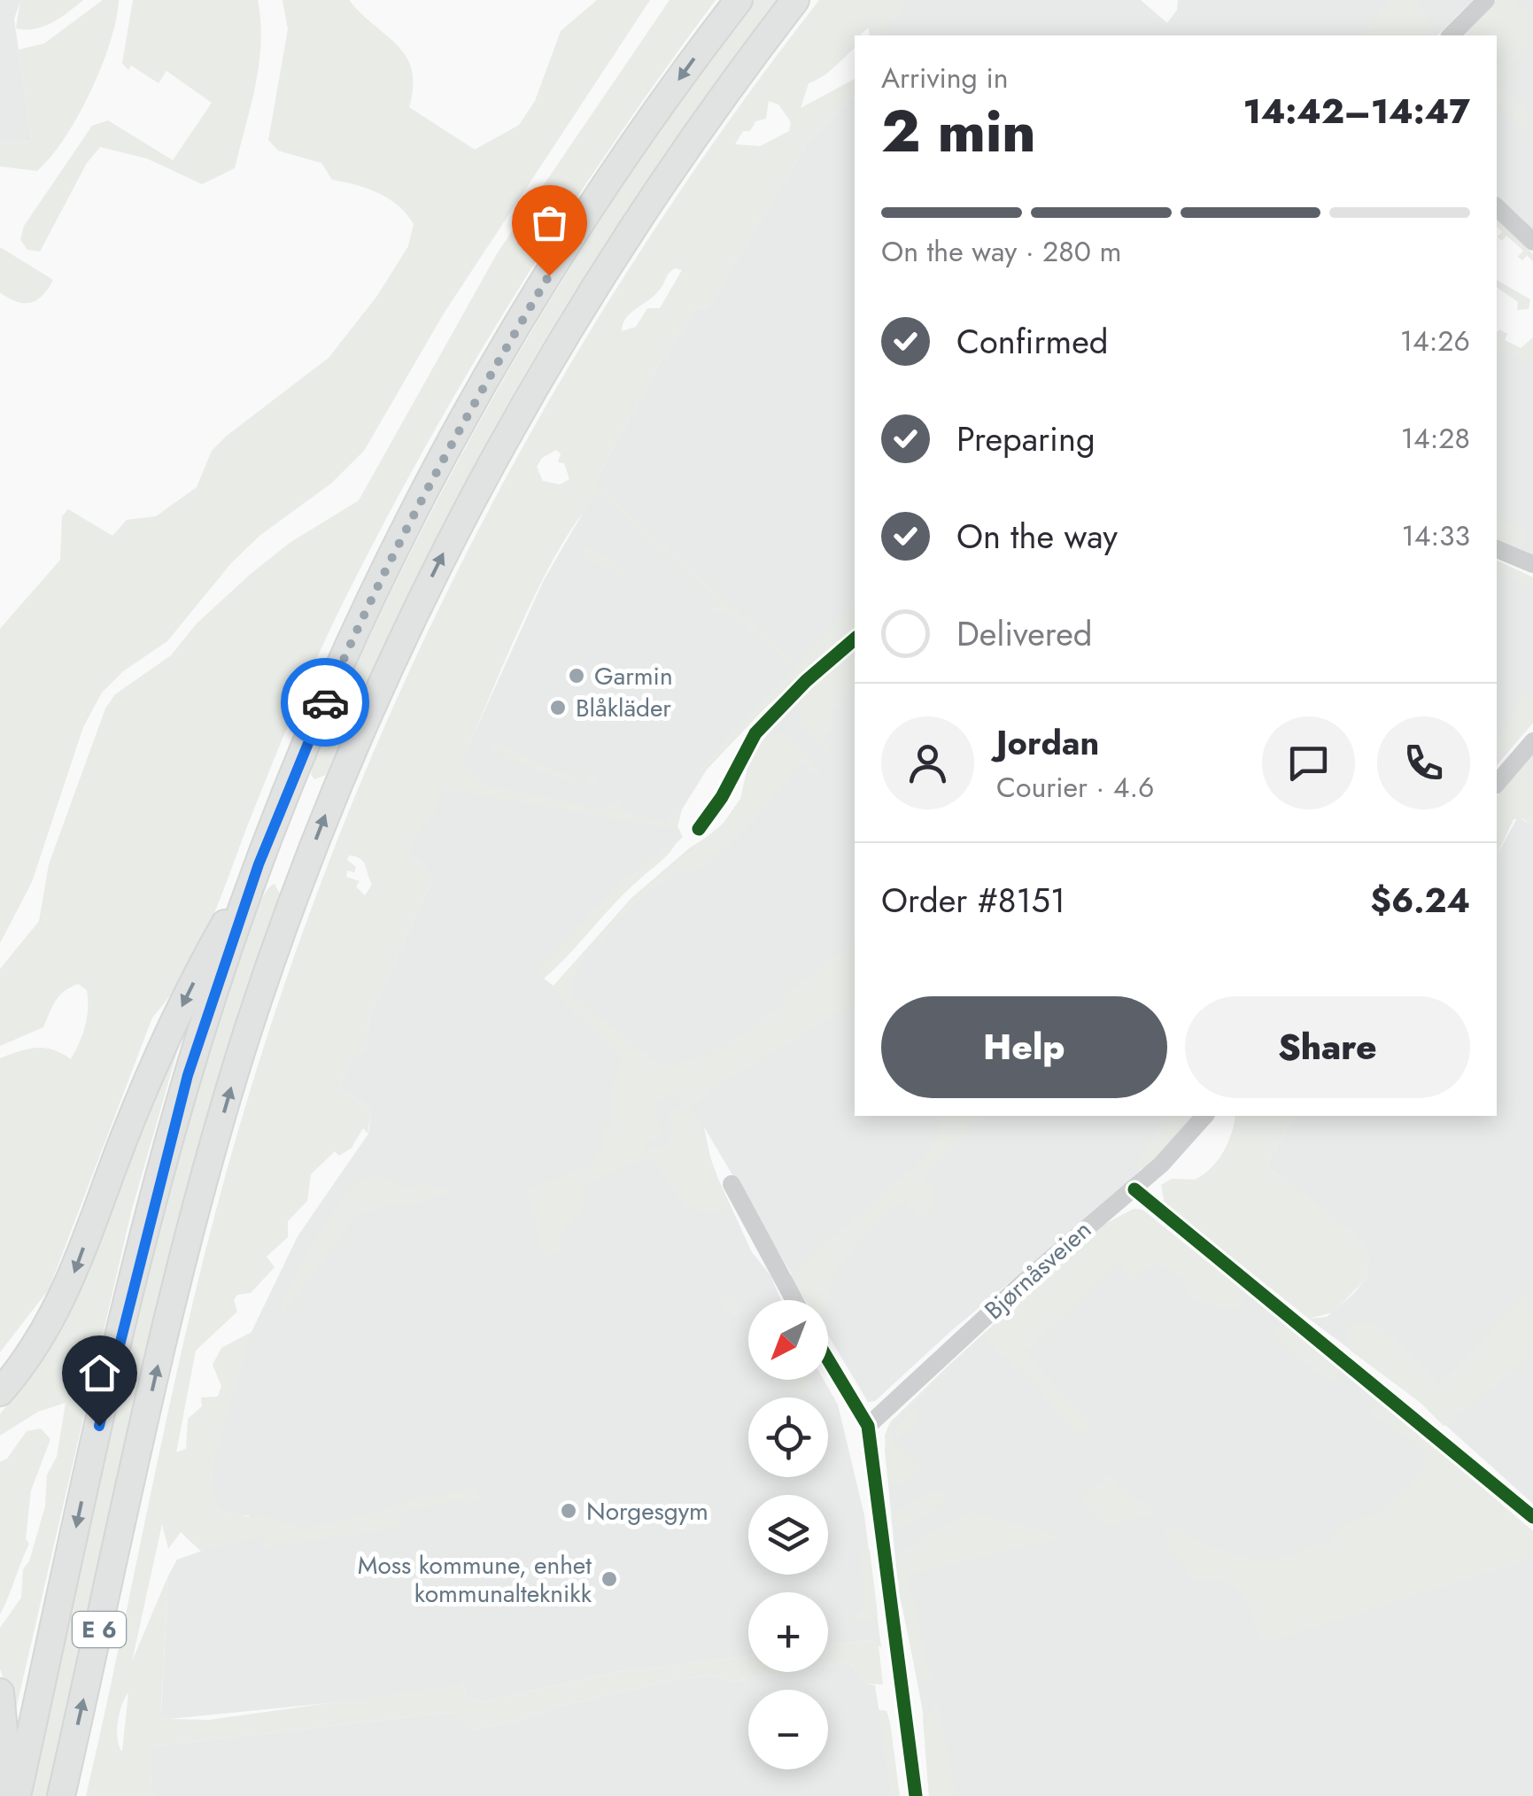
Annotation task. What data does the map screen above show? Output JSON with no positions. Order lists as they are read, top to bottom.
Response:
{
  "streets": {
    "highway": ["E 6"],
    "street": ["Bjørnåsveien"]
  },
  "places": [
    "Garmin",
    "Blåkläder",
    "Norgesgym",
    "Moss kommune, enhet kommunalteknikk"
  ],
  "north": "bottom left",
  "page": {
    "heading": ["2 min", "Arriving in", "14:42–14:47"],
    "panel": [
      "Jordan",
      "Courier · 4.6",
      "Order #8151",
      "$6.24"
    ],
    "bar": "On the way · 280 m",
    "list": [
      ["Confirmed", "14:26"],
      ["Preparing", "14:28"],
      ["On the way", "14:33"],
      "Delivered"
    ],
    "buttons": ["Help", "Share"],
    "map_buttons": ["+", "−"]
  }
}
